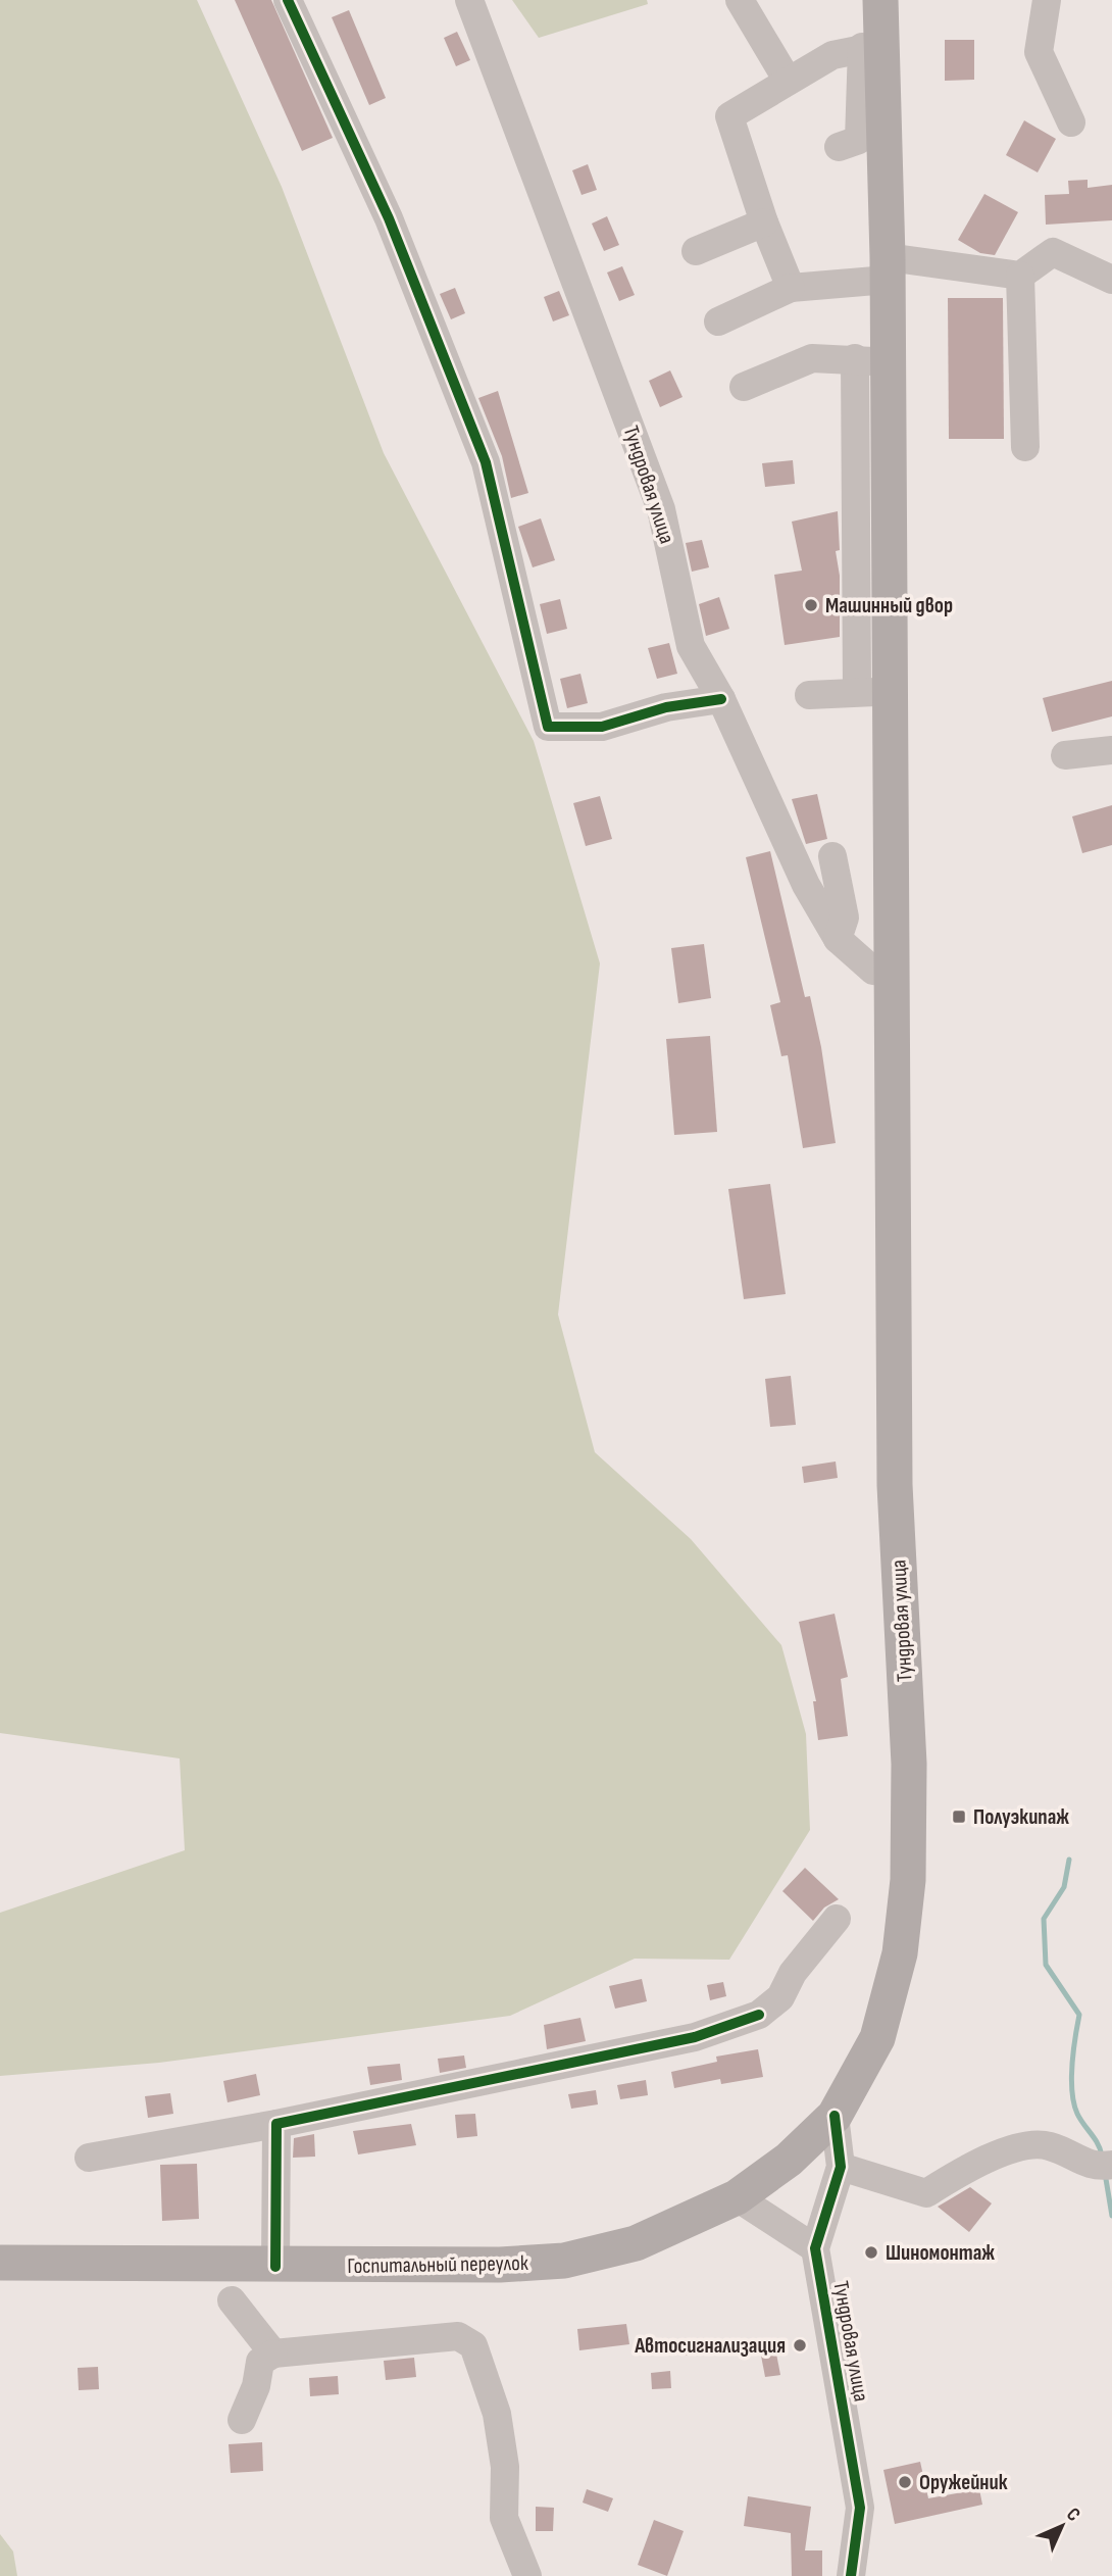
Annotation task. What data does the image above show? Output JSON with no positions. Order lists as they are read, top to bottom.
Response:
{
  "streets": {
    "main road": ["Тундровая улица", "Госпитальный переулок"]
  },
  "crossings": [
    ["Тундровая улица", "Госпитальный переулок"]
  ],
  "places": {
    "other": [
      "Машинный двор",
      "Шиномонтаж",
      "Автосигнализация",
      "Оружейник"
    ],
    "transit": ["Полуэкипаж"]
  },
  "north": "top right"
}
